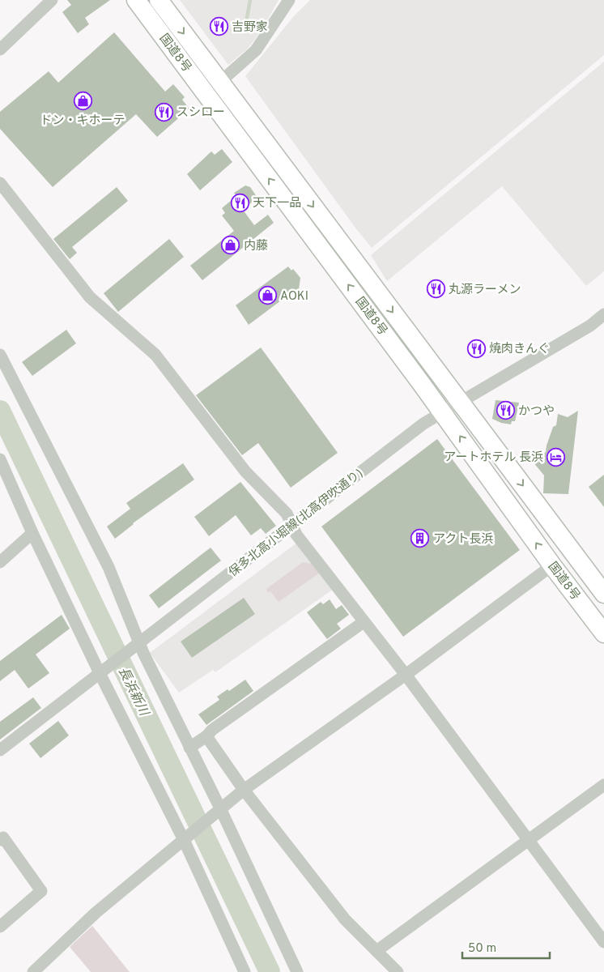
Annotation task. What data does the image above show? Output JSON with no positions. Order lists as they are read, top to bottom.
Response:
{
  "streets": {
    "highway": ["国道8号"],
    "street": ["保多北高小堀線(北高伊吹通り)"]
  },
  "crossings": [
    ["国道8号", "保多北高小堀線(北高伊吹通り)"]
  ],
  "water": ["長浜新川"],
  "places": {
    "restaurant": [
      "吉野家",
      "スシロー",
      "天下一品",
      "丸源ラーメン",
      "焼肉きんぐ",
      "かつや"
    ],
    "shop": ["ドン・キホーテ", "内藤", "AOKI"],
    "hotel": ["アートホテル 長浜"],
    "building": ["アクト長浜"]
  },
  "scale_bar": "50 m"
}
